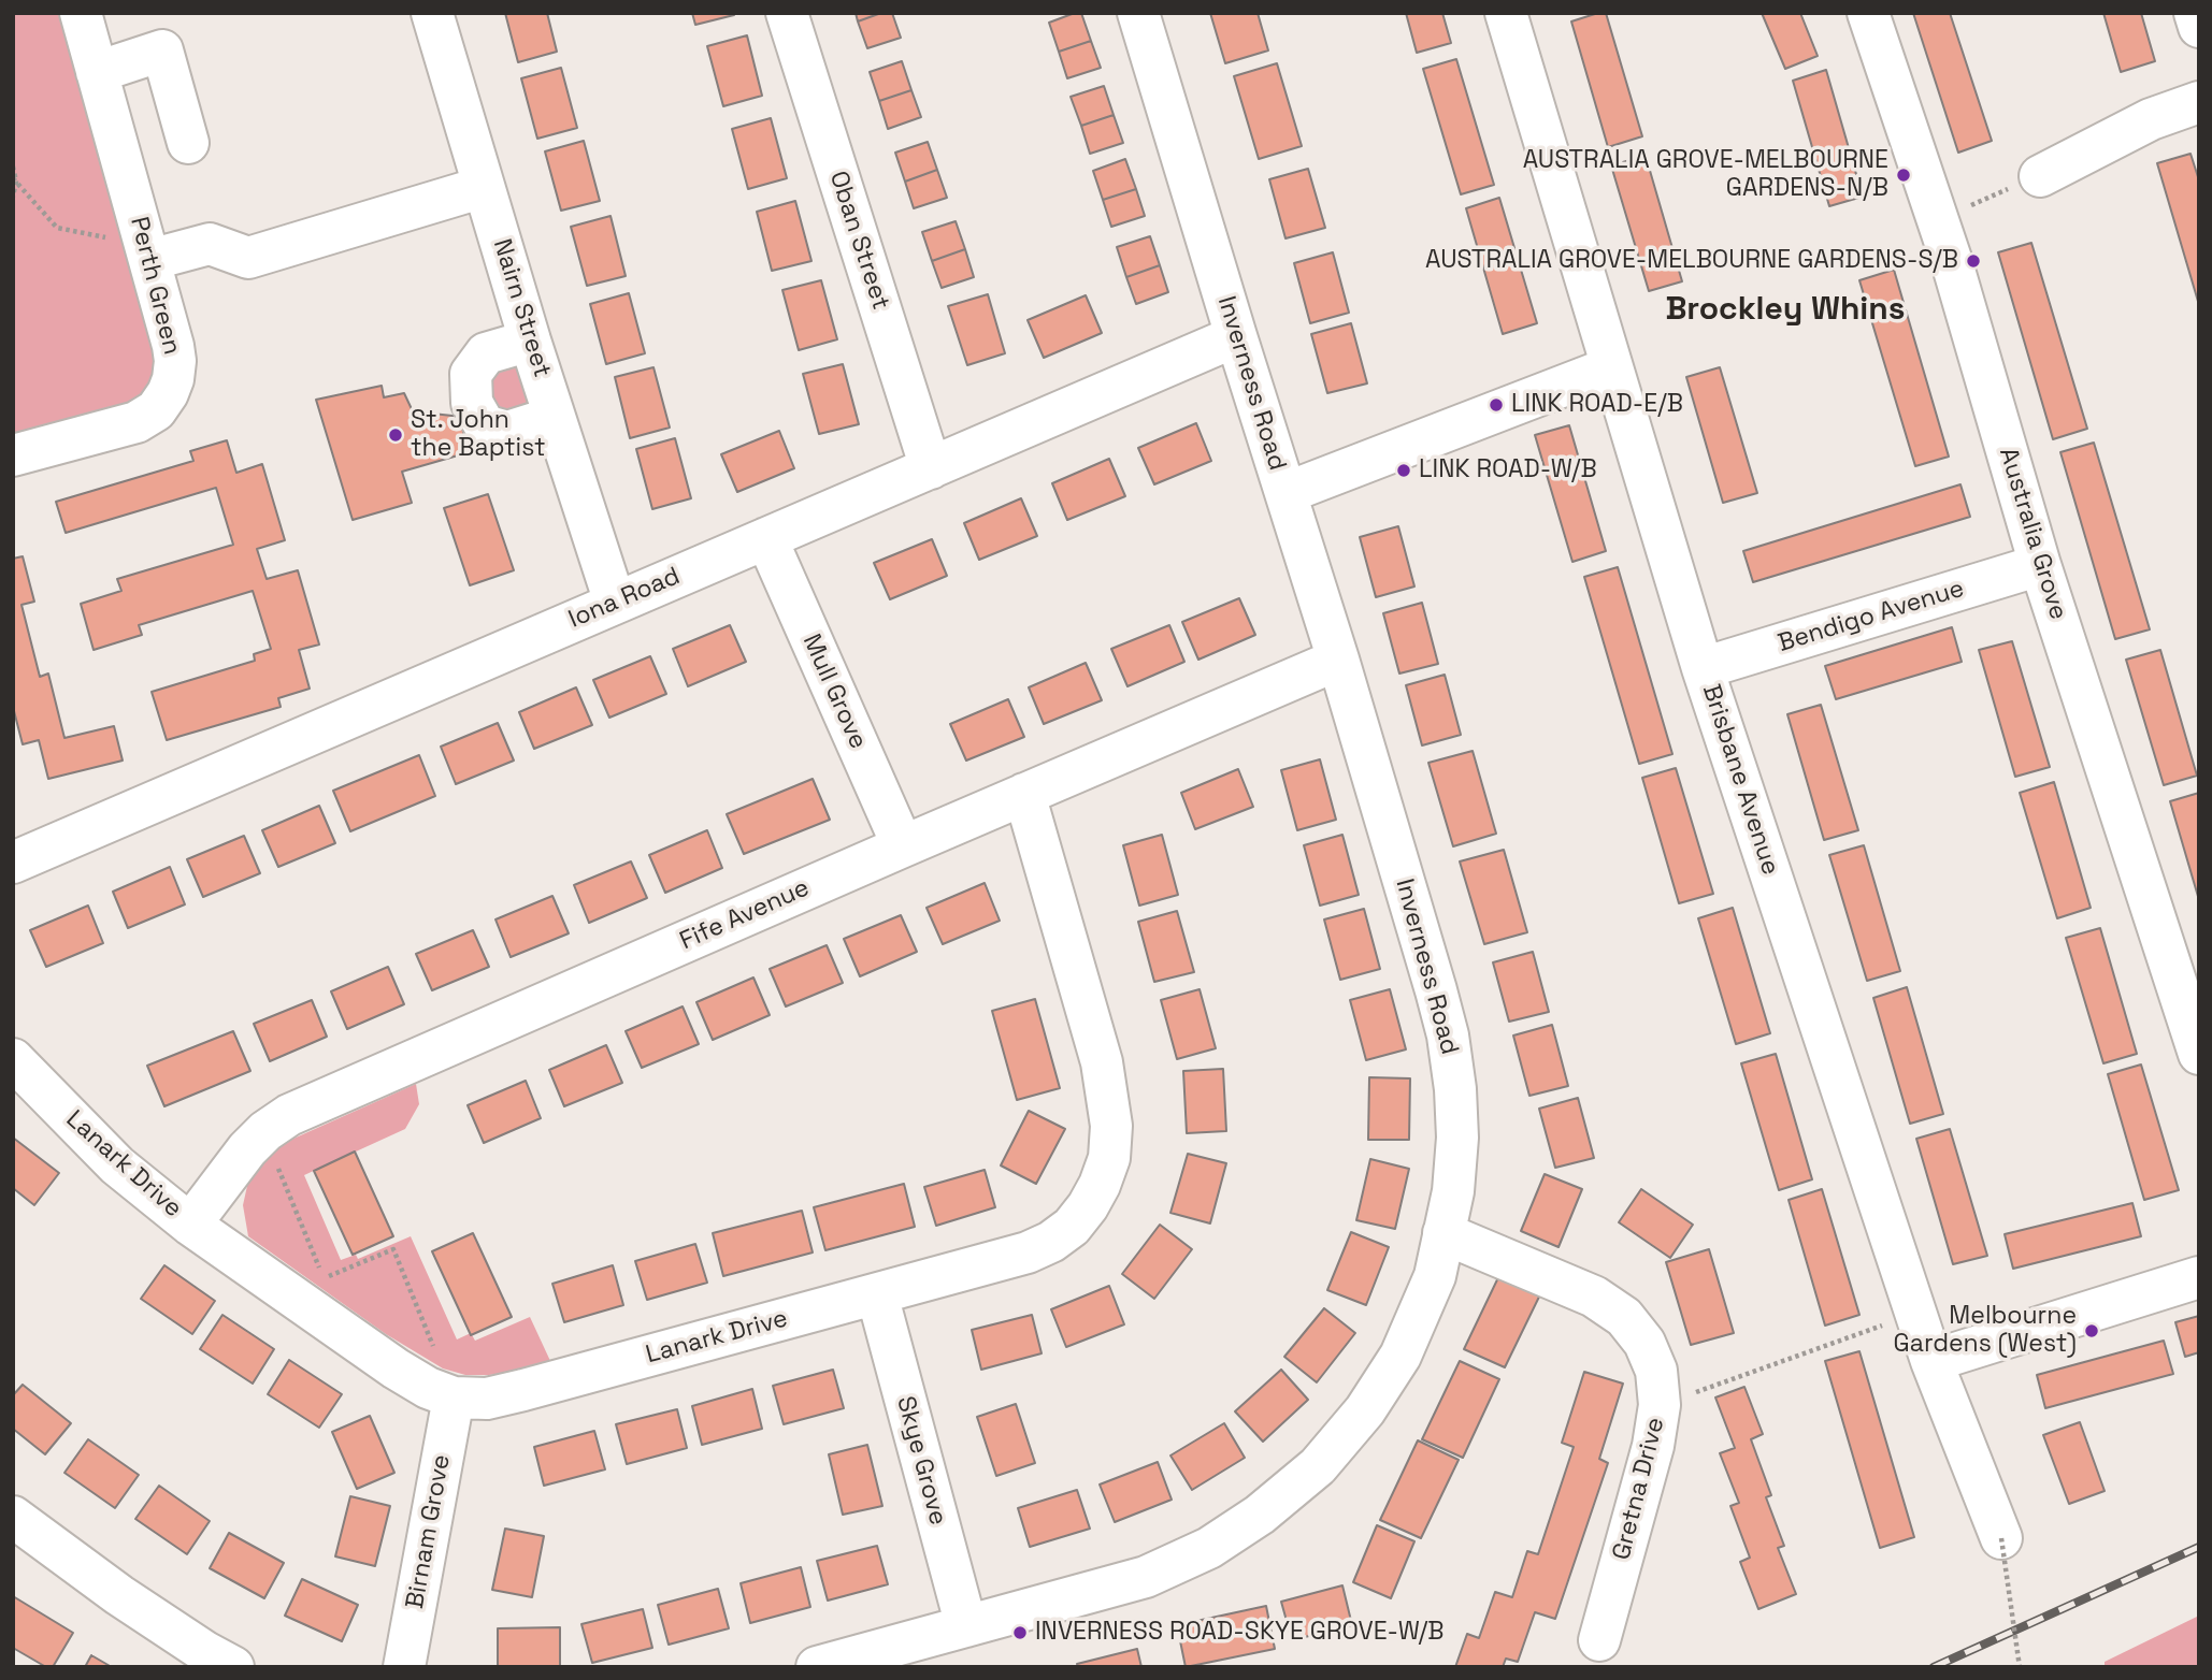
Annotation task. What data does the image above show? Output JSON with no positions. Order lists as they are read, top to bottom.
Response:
{
  "streets": {
    "street": [
      "Oban Street",
      "Perth Green",
      "Nairn Street",
      "Inverness Road",
      "Australia Grove",
      "Iona Road",
      "Bendigo Avenue",
      "Mull Grove",
      "Brisbane Avenue",
      "Fife Avenue",
      "Lanark Drive",
      "Skye Grove",
      "Gretna Drive",
      "Birnam Grove"
    ]
  },
  "crossings": [
    ["Oban Street", "Iona Road"],
    ["Nairn Street", "Iona Road"],
    ["Inverness Road", "Iona Road"],
    ["Inverness Road", "Fife Avenue"],
    ["Inverness Road", "Skye Grove"],
    ["Inverness Road", "Gretna Drive"],
    ["Australia Grove", "Bendigo Avenue"],
    ["Iona Road", "Mull Grove"],
    ["Bendigo Avenue", "Brisbane Avenue"],
    ["Mull Grove", "Fife Avenue"],
    ["Fife Avenue", "Lanark Drive"],
    ["Lanark Drive", "Skye Grove"],
    ["Lanark Drive", "Birnam Grove"]
  ],
  "districts": ["Brockley Whins"],
  "places": [
    "AUSTRALIA GROVE-MELBOURNE GARDENS-N/B",
    "AUSTRALIA GROVE-MELBOURNE GARDENS-S/B",
    "LINK ROAD-E/B",
    "St. John the Baptist",
    "LINK ROAD-W/B",
    "Melbourne Gardens (West)",
    "INVERNESS ROAD-SKYE GROVE-W/B"
  ]
}
